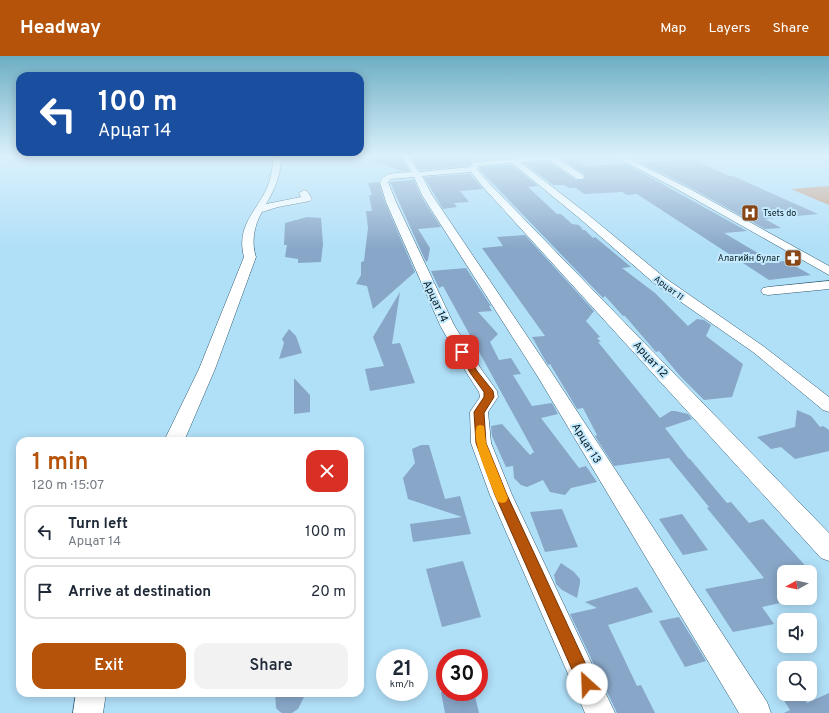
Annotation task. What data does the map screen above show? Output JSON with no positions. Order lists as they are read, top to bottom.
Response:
{
  "streets": {
    "street": [
      "Арцат 11",
      "Арцат 14",
      "Арцат 12",
      "Арцат 13"
    ]
  },
  "places": {
    "hospital": ["Tsets do"],
    "pharmacy": ["Алагийн булаг"]
  },
  "north": "left",
  "page": {
    "header": "Headway",
    "nav": ["Map", "Layers", "Share"],
    "turn": ["100 m", "Арцат 14"],
    "heading": ["1 min", "120 m · 15:07"],
    "list": [
      {
        "name": "Turn left",
        "note": "Арцат 14",
        "value": "100 m"
      },
      {
        "name": "Arrive at destination",
        "value": "20 m"
      }
    ],
    "buttons": ["Exit", "Share"],
    "speed": "21 km/h",
    "limit": "30"
  }
}
